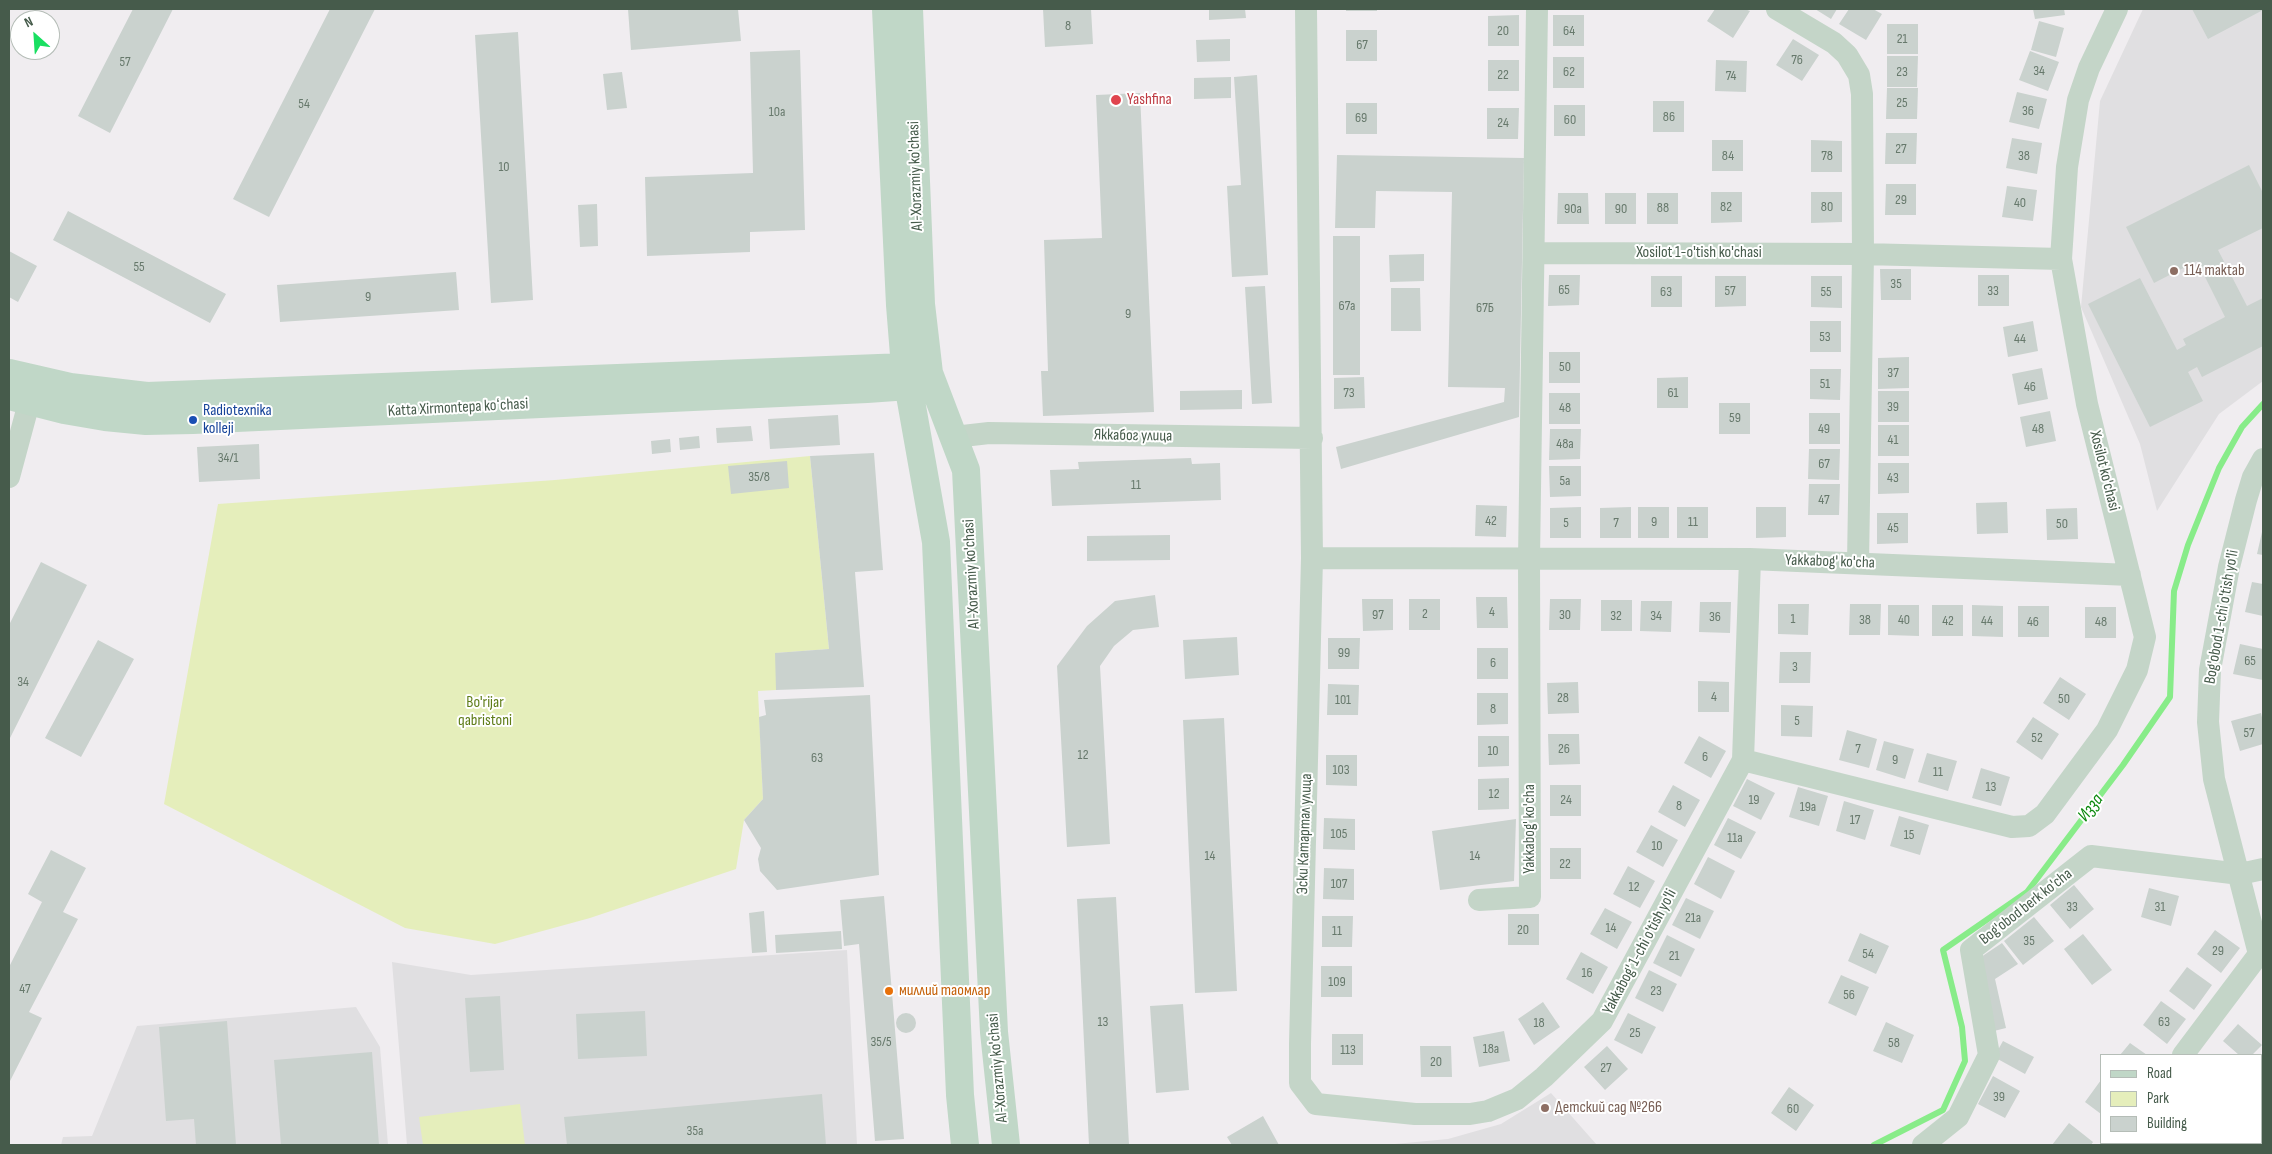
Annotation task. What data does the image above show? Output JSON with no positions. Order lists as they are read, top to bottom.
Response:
{
  "streets": {
    "main road": ["Al-Xorazmiy ko'chasi", "Katta Xirmontepa koʻchasi"],
    "street": [
      "Xosilot 1-o'tish ko'chasi",
      "Яккабог улица",
      "Xosilot ko'chasi",
      "Yakkabog' ko'cha",
      "Bog'obod 1-chi o'tish yo'li",
      "Эски Катартал улица",
      "Bog'obod berk ko'cha",
      "Yakkabog' 1-chi o'tish yo'li"
    ]
  },
  "crossings": [
    ["Al-Xorazmiy ko'chasi", "Katta Xirmontepa koʻchasi"],
    ["Al-Xorazmiy ko'chasi", "Яккабог улица"],
    ["Xosilot 1-o'tish ko'chasi", "Xosilot ko'chasi"],
    ["Яккабог улица", "Эски Катартал улица"],
    ["Xosilot ko'chasi", "Yakkabog' ko'cha"],
    ["Xosilot ko'chasi", "Yakkabog' 1-chi o'tish yo'li"],
    ["Yakkabog' ko'cha", "Эски Катартал улица"],
    ["Yakkabog' ko'cha", "Yakkabog' 1-chi o'tish yo'li"],
    ["Bog'obod 1-chi o'tish yo'li", "Bog'obod berk ko'cha"],
    ["Эски Катартал улица", "Yakkabog' 1-chi o'tish yo'li"]
  ],
  "water": ["Изза"],
  "parks": ["Bo'rijar qabristoni"],
  "places": [
    "Yashfina",
    "114 maktab",
    "Radiotexnika kolleji",
    "миллий таомлар",
    "Детский сад №266"
  ],
  "house_numbers": [
    "8",
    "20",
    "64",
    "21",
    "67",
    "76",
    "57",
    "34",
    "62",
    "23",
    "22",
    "74",
    "25",
    "54",
    "36",
    "10a",
    "86",
    "69",
    "60",
    "24",
    "27",
    "84",
    "78",
    "38",
    "10",
    "29",
    "40",
    "82",
    "80",
    "88",
    "90a",
    "90",
    "55",
    "35",
    "65",
    "57",
    "33",
    "63",
    "55",
    "9",
    "67a",
    "67Б",
    "9",
    "53",
    "44",
    "50",
    "37",
    "51",
    "46",
    "73",
    "61",
    "39",
    "48",
    "59",
    "49",
    "48",
    "41",
    "48a",
    "34/1",
    "67",
    "35/8",
    "43",
    "5a",
    "11",
    "47",
    "42",
    "9",
    "11",
    "5",
    "7",
    "50",
    "45",
    "4",
    "2",
    "97",
    "30",
    "32",
    "34",
    "36",
    "1",
    "38",
    "40",
    "42",
    "44",
    "46",
    "48",
    "99",
    "65",
    "6",
    "3",
    "34",
    "4",
    "28",
    "50",
    "101",
    "8",
    "5",
    "57",
    "52",
    "26",
    "7",
    "10",
    "12",
    "6",
    "63",
    "9",
    "103",
    "11",
    "13",
    "12",
    "24",
    "19",
    "8",
    "19a",
    "17",
    "105",
    "15",
    "11a",
    "10",
    "14",
    "14",
    "22",
    "107",
    "12",
    "33",
    "31",
    "21a",
    "14",
    "20",
    "11",
    "35",
    "29",
    "54",
    "21",
    "16",
    "109",
    "47",
    "23",
    "56",
    "13",
    "63",
    "18",
    "25",
    "35/5",
    "58",
    "18a",
    "113",
    "20",
    "27",
    "39",
    "60",
    "35а"
  ],
  "legend": ["Road", "Park", "Building"],
  "north": "top left"
}
